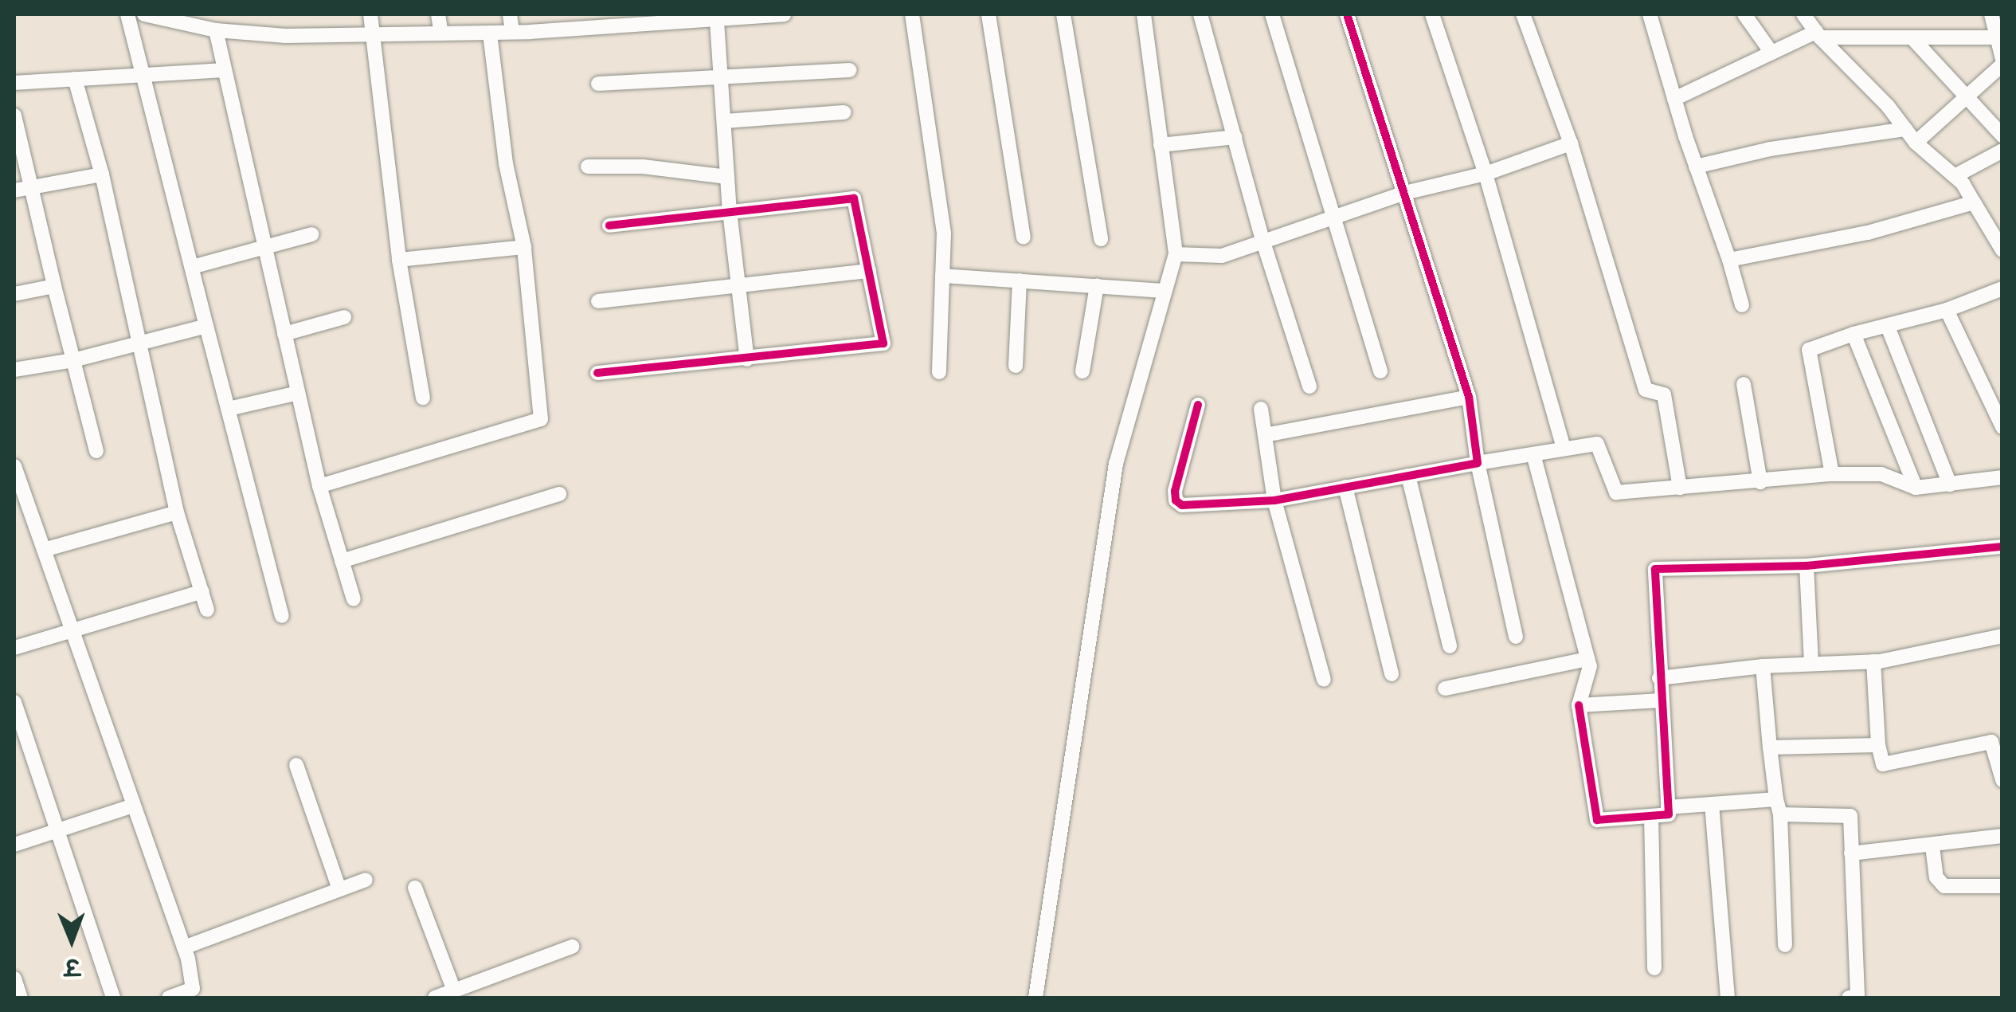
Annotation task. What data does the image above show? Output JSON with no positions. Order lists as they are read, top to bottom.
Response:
{
  "north": "bottom"
}
